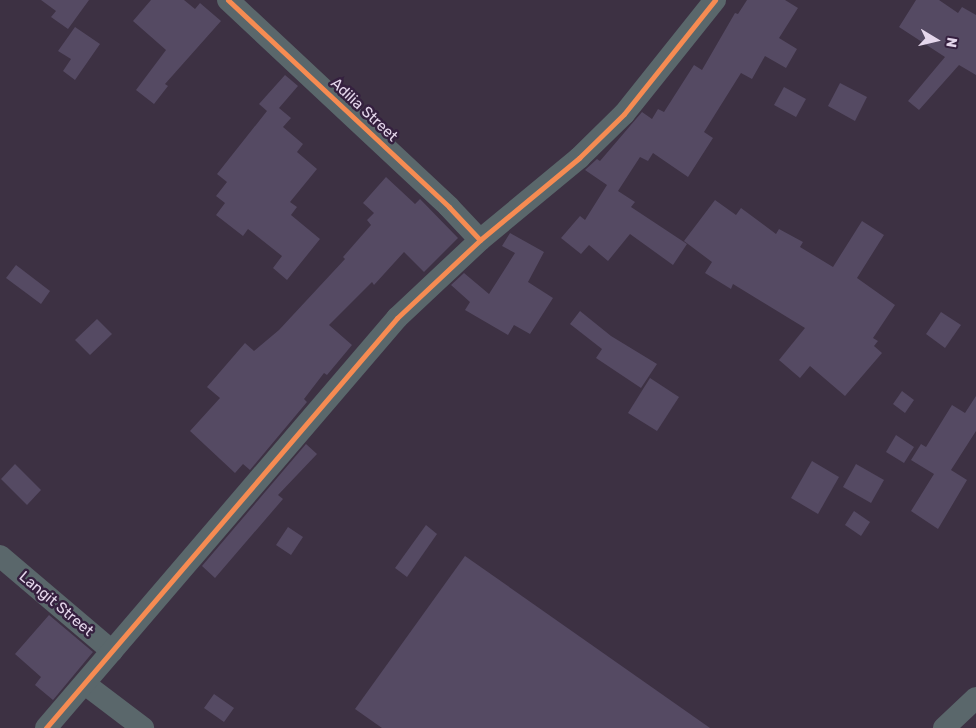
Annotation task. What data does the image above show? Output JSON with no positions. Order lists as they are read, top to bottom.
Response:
{
  "streets": {
    "street": ["Adilia Street", "Langit Street"]
  },
  "north": "right"
}
